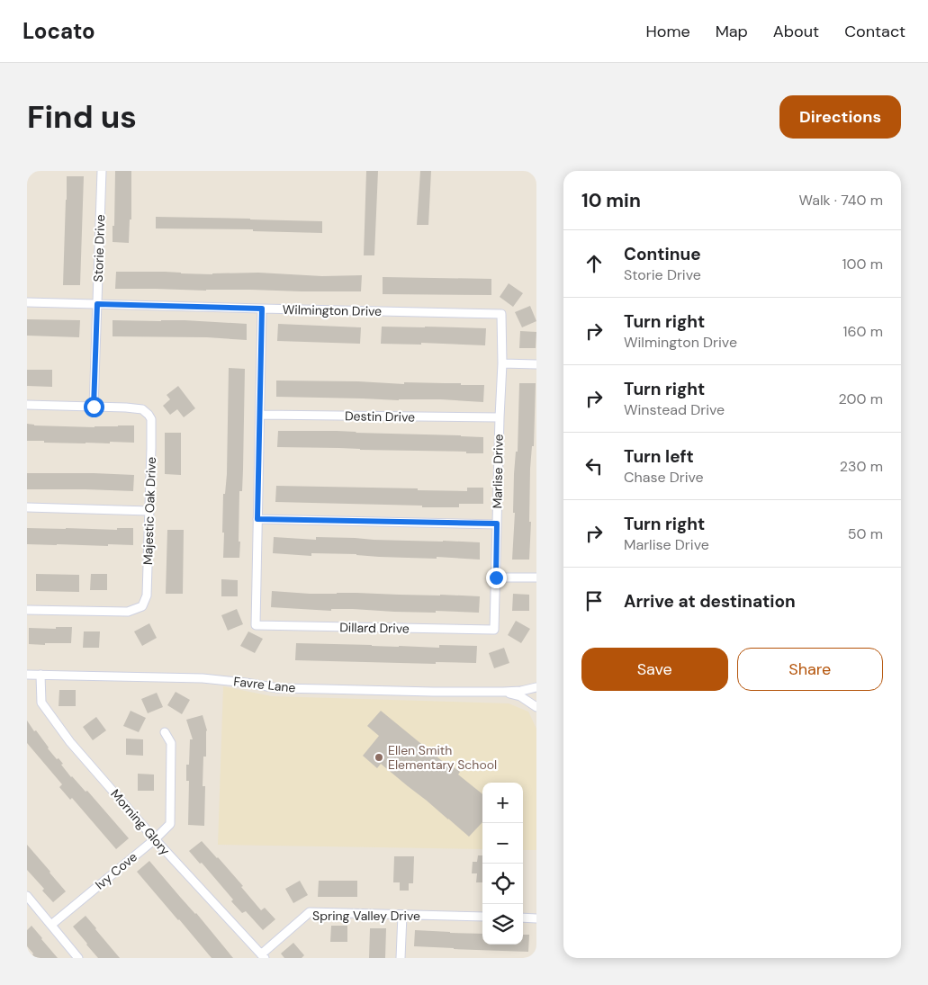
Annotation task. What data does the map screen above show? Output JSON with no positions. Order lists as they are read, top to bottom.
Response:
{
  "streets": {
    "street": [
      "Storie Drive",
      "Wilmington Drive",
      "Destin Drive",
      "Marlise Drive",
      "Majestic Oak Drive",
      "Dillard Drive",
      "Favre Lane",
      "Morning Glory",
      "Ivy Cove",
      "Spring Valley Drive"
    ]
  },
  "crossings": [
    ["Storie Drive", "Wilmington Drive"],
    ["Storie Drive", "Majestic Oak Drive"],
    ["Wilmington Drive", "Marlise Drive"],
    ["Destin Drive", "Marlise Drive"],
    ["Marlise Drive", "Dillard Drive"],
    ["Favre Lane", "Morning Glory"],
    ["Morning Glory", "Ivy Cove"],
    ["Morning Glory", "Spring Valley Drive"]
  ],
  "places": ["Ellen Smith Elementary School"],
  "page": {
    "header": "Locato",
    "nav": [
      "Home",
      "Map",
      "About",
      "Contact"
    ],
    "buttons": [
      "Directions",
      ["Save", "Share"]
    ],
    "title": "Find us",
    "heading": ["10 min", "Walk · 740 m"],
    "list": [
      ["Continue", "Storie Drive", "100 m"],
      ["Turn right", "Wilmington Drive", "160 m"],
      ["Turn right", "Winstead Drive", "200 m"],
      ["Turn left", "Chase Drive", "230 m"],
      ["Turn right", "Marlise Drive", "50 m"],
      "Arrive at destination"
    ],
    "map_buttons": ["+", "−"]
  }
}
